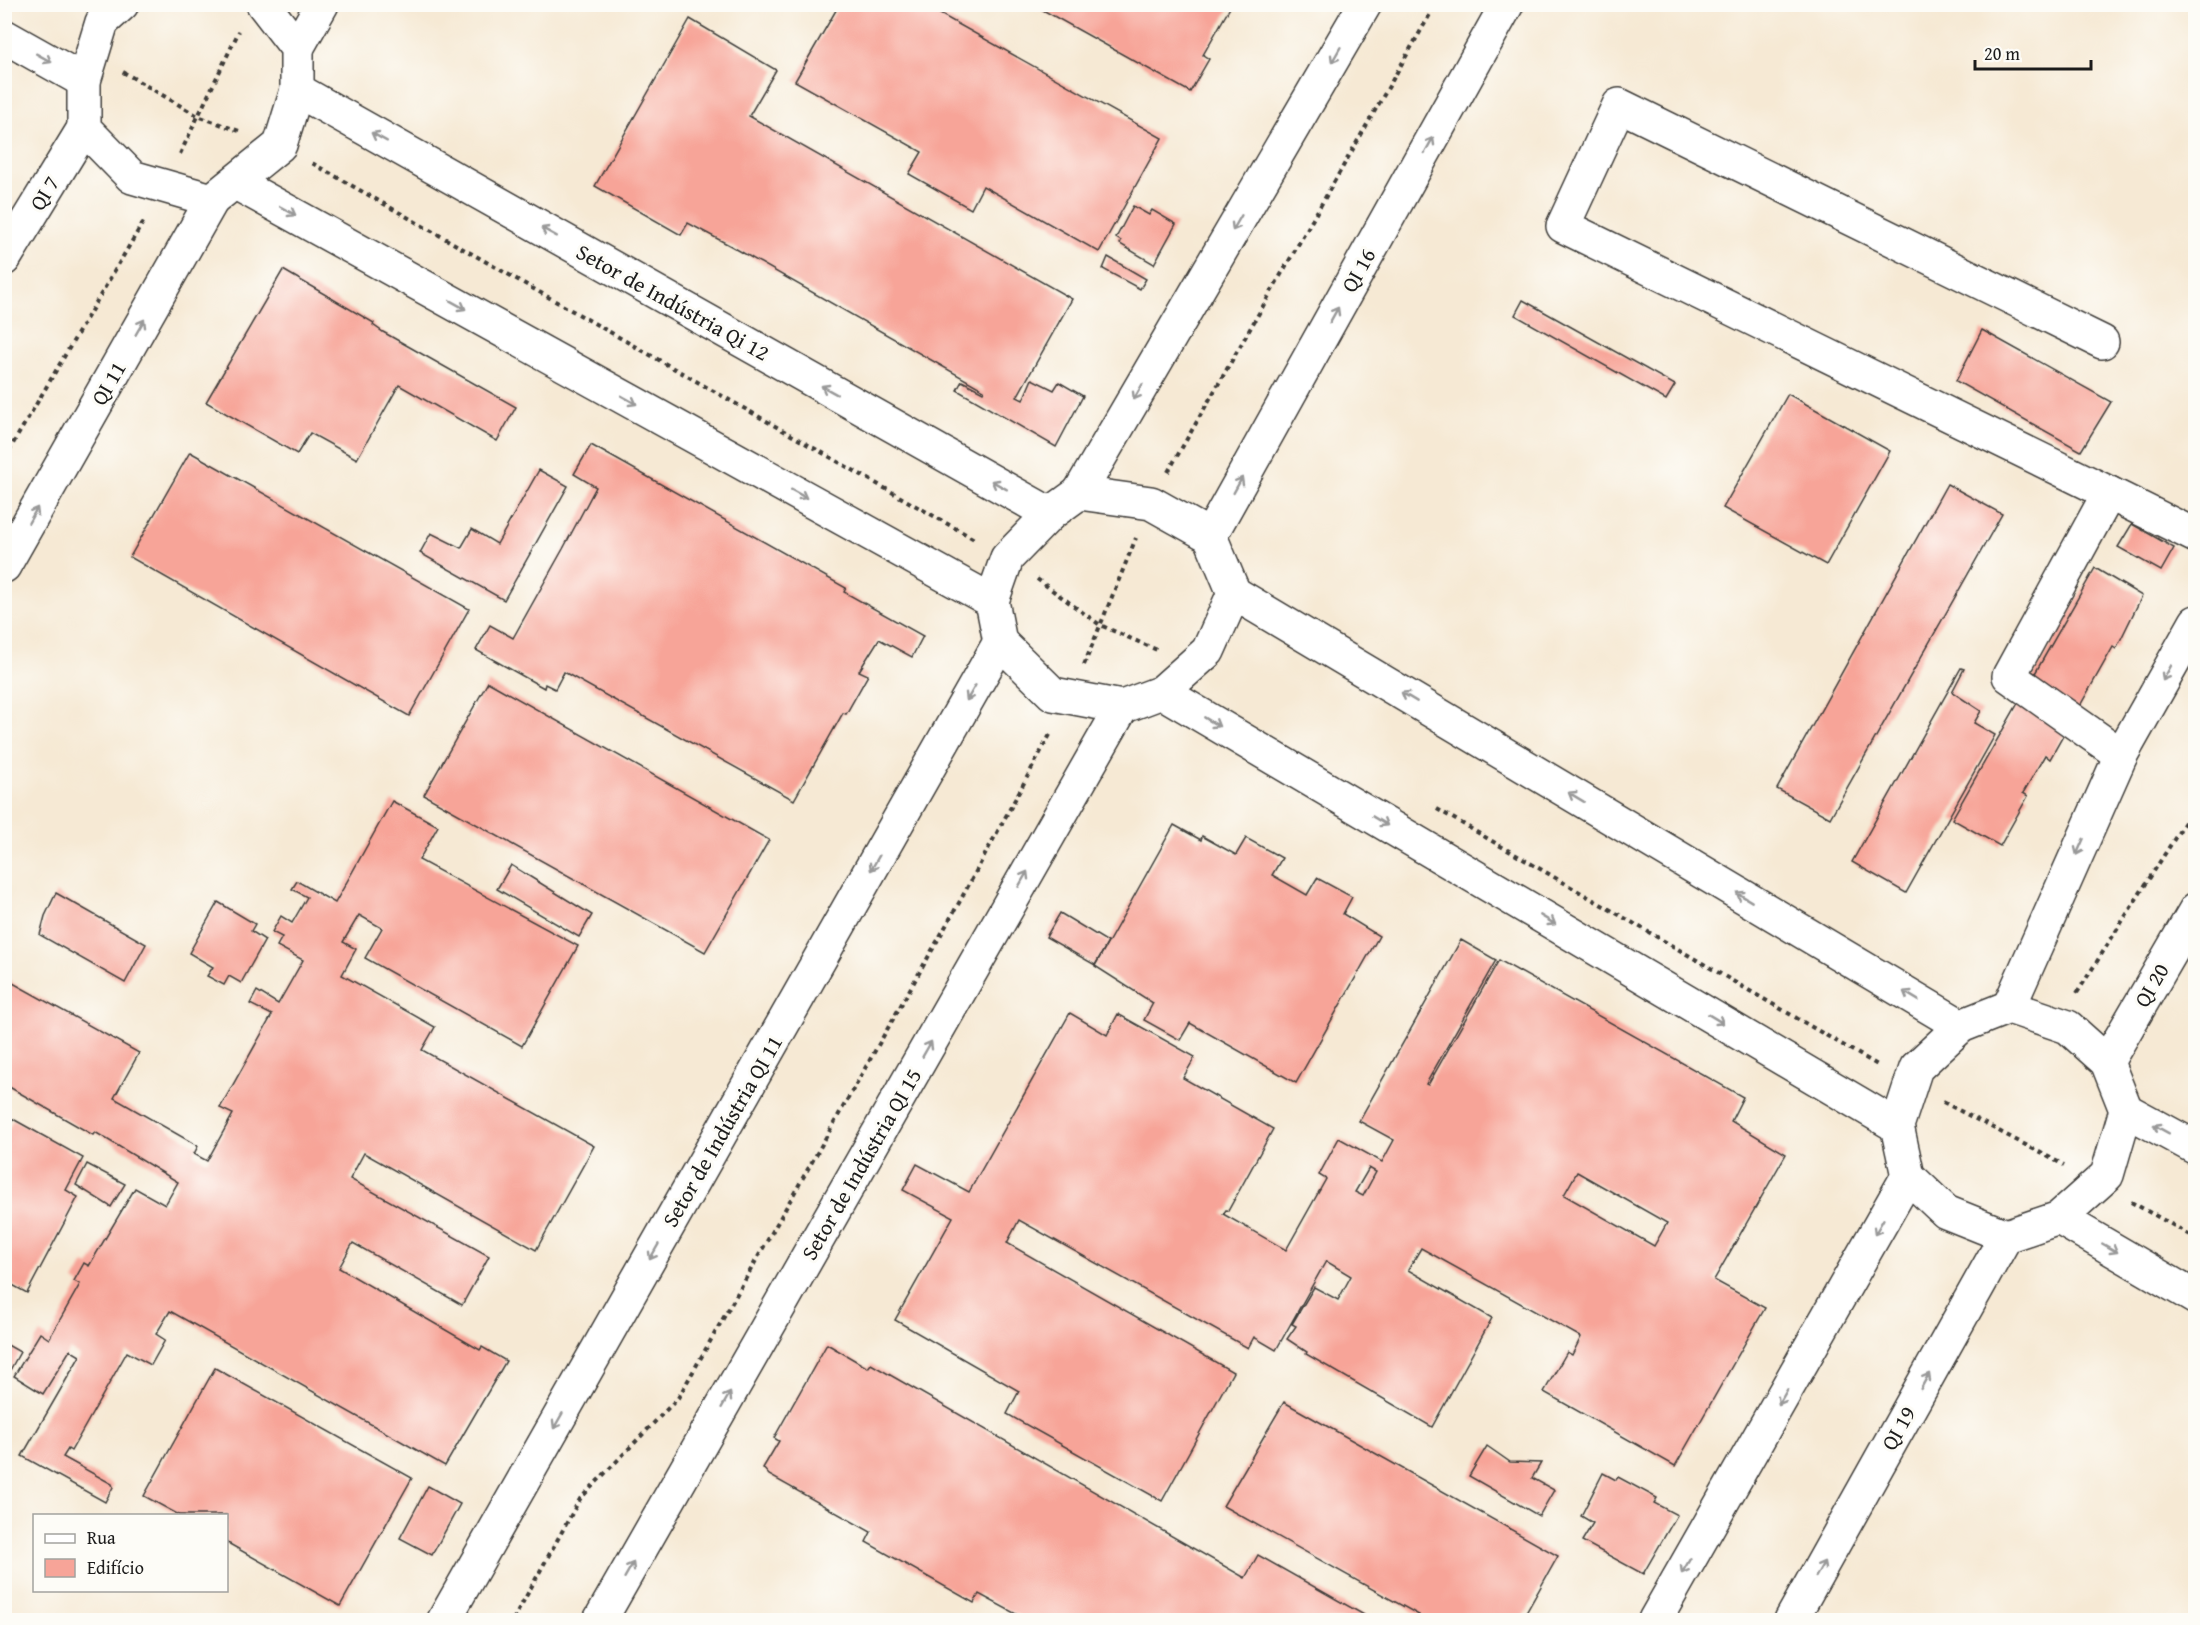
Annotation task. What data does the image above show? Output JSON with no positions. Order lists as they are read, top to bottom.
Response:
{
  "streets": {
    "street": [
      "QI 7",
      "QI 16",
      "Setor de Indústria Qi 12",
      "QI 11",
      "QI 20",
      "Setor de Indústria QI 11",
      "Setor de Indústria QI 15",
      "QI 19"
    ]
  },
  "one_way": ["QI 11", "Setor de Indústria QI 11", "Setor de Indústria QI 15"],
  "legend": ["Rua", "Edifício"],
  "scale_bar": "20 m"
}
